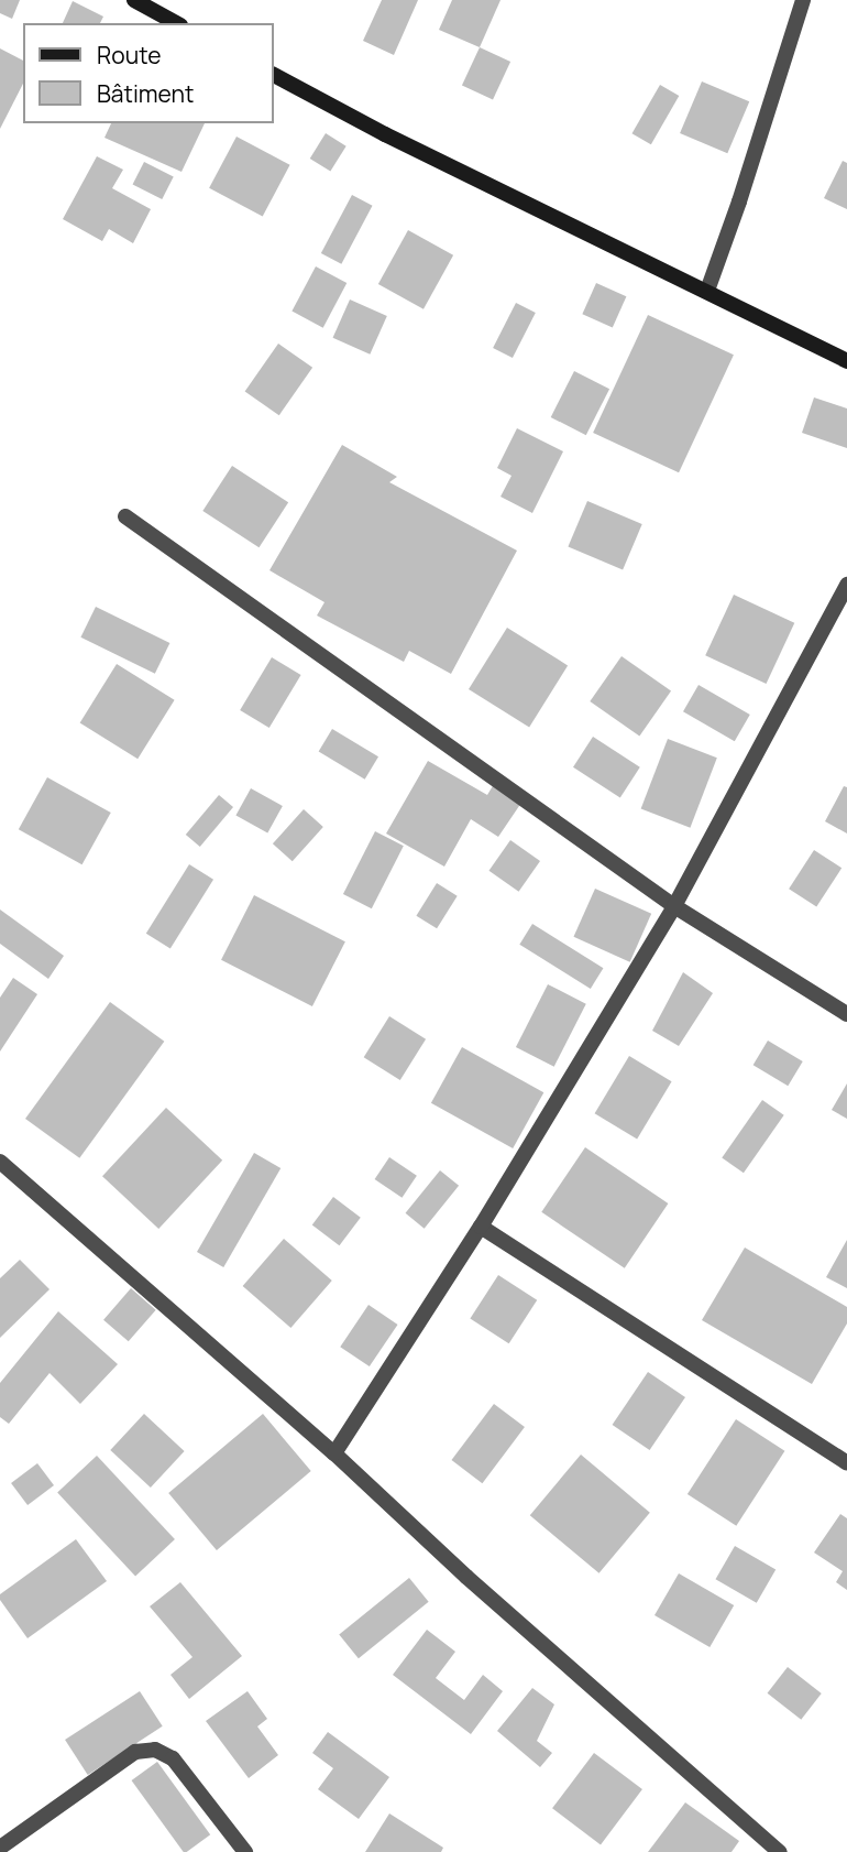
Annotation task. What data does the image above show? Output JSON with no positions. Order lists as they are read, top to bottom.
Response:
{
  "legend": ["Route", "Bâtiment"]
}
